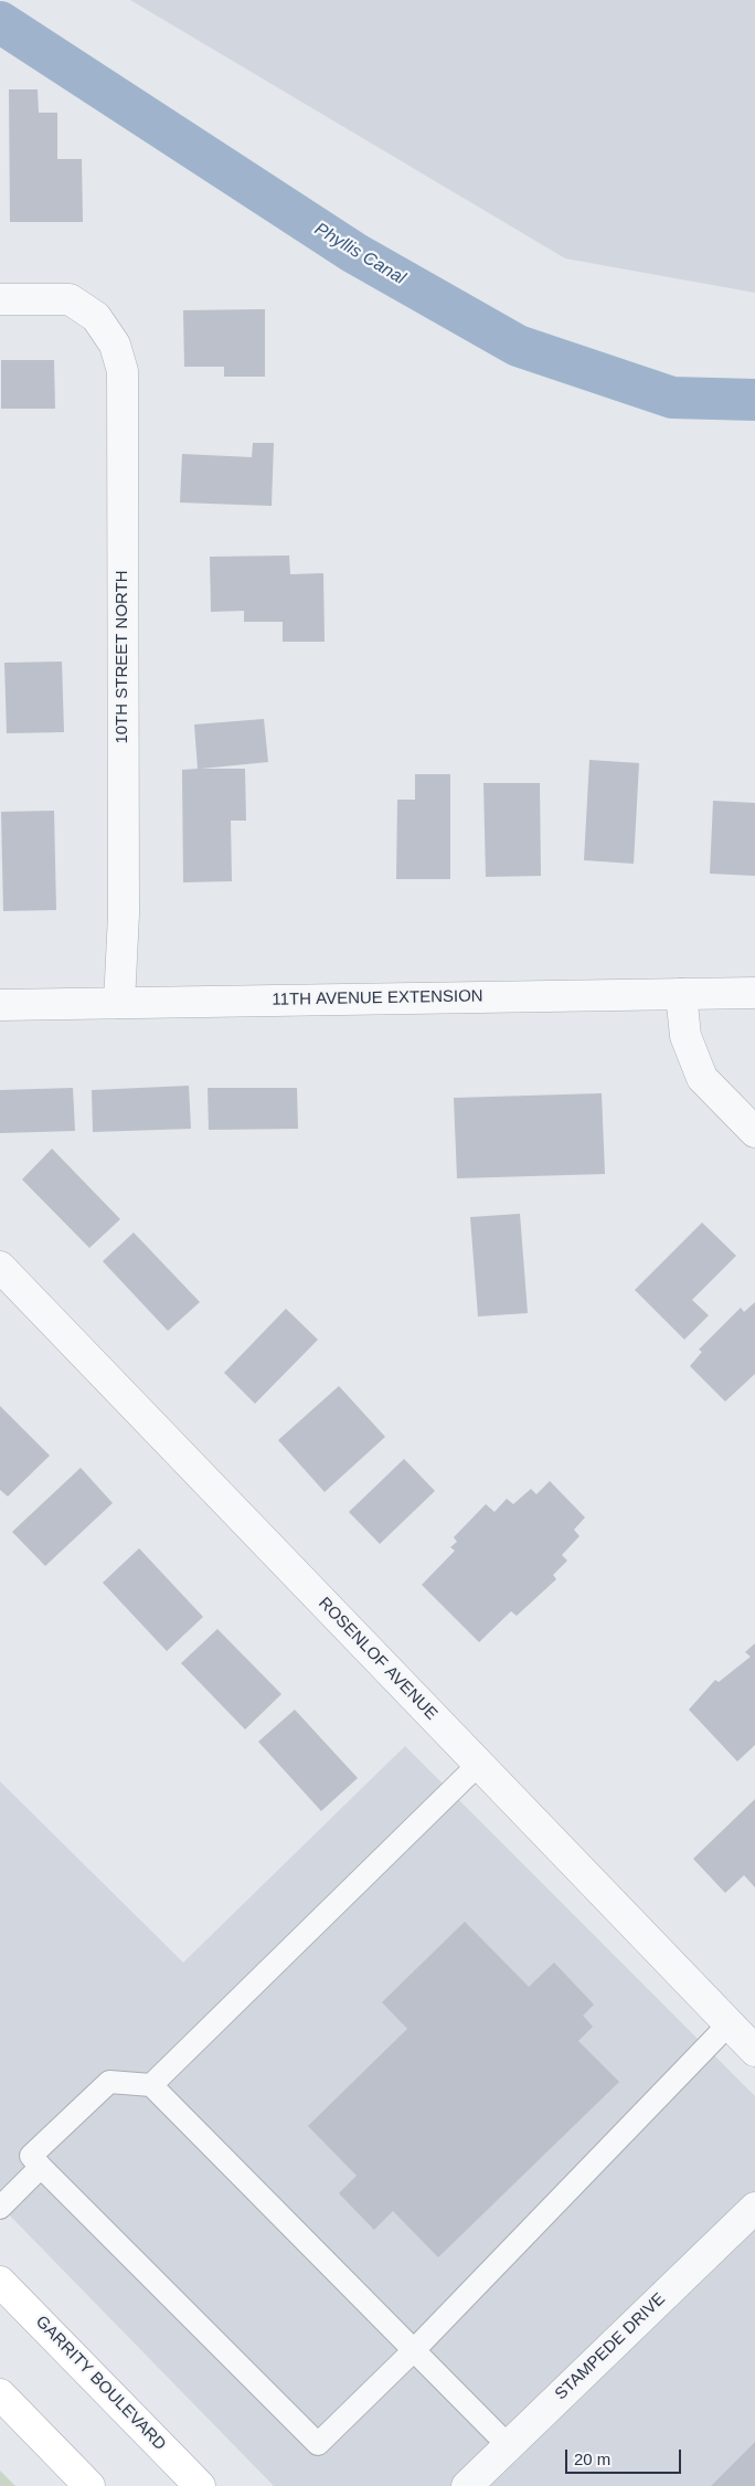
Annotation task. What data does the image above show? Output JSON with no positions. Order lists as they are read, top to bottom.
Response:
{
  "streets": {
    "main road": ["GARRITY BOULEVARD"],
    "street": [
      "10TH STREET NORTH",
      "11TH AVENUE EXTENSION",
      "ROSENLOF AVENUE",
      "STAMPEDE DRIVE"
    ]
  },
  "crossings": [
    ["10TH STREET NORTH", "11TH AVENUE EXTENSION"]
  ],
  "water": ["Phyllis Canal"],
  "scale_bar": "20 m"
}
